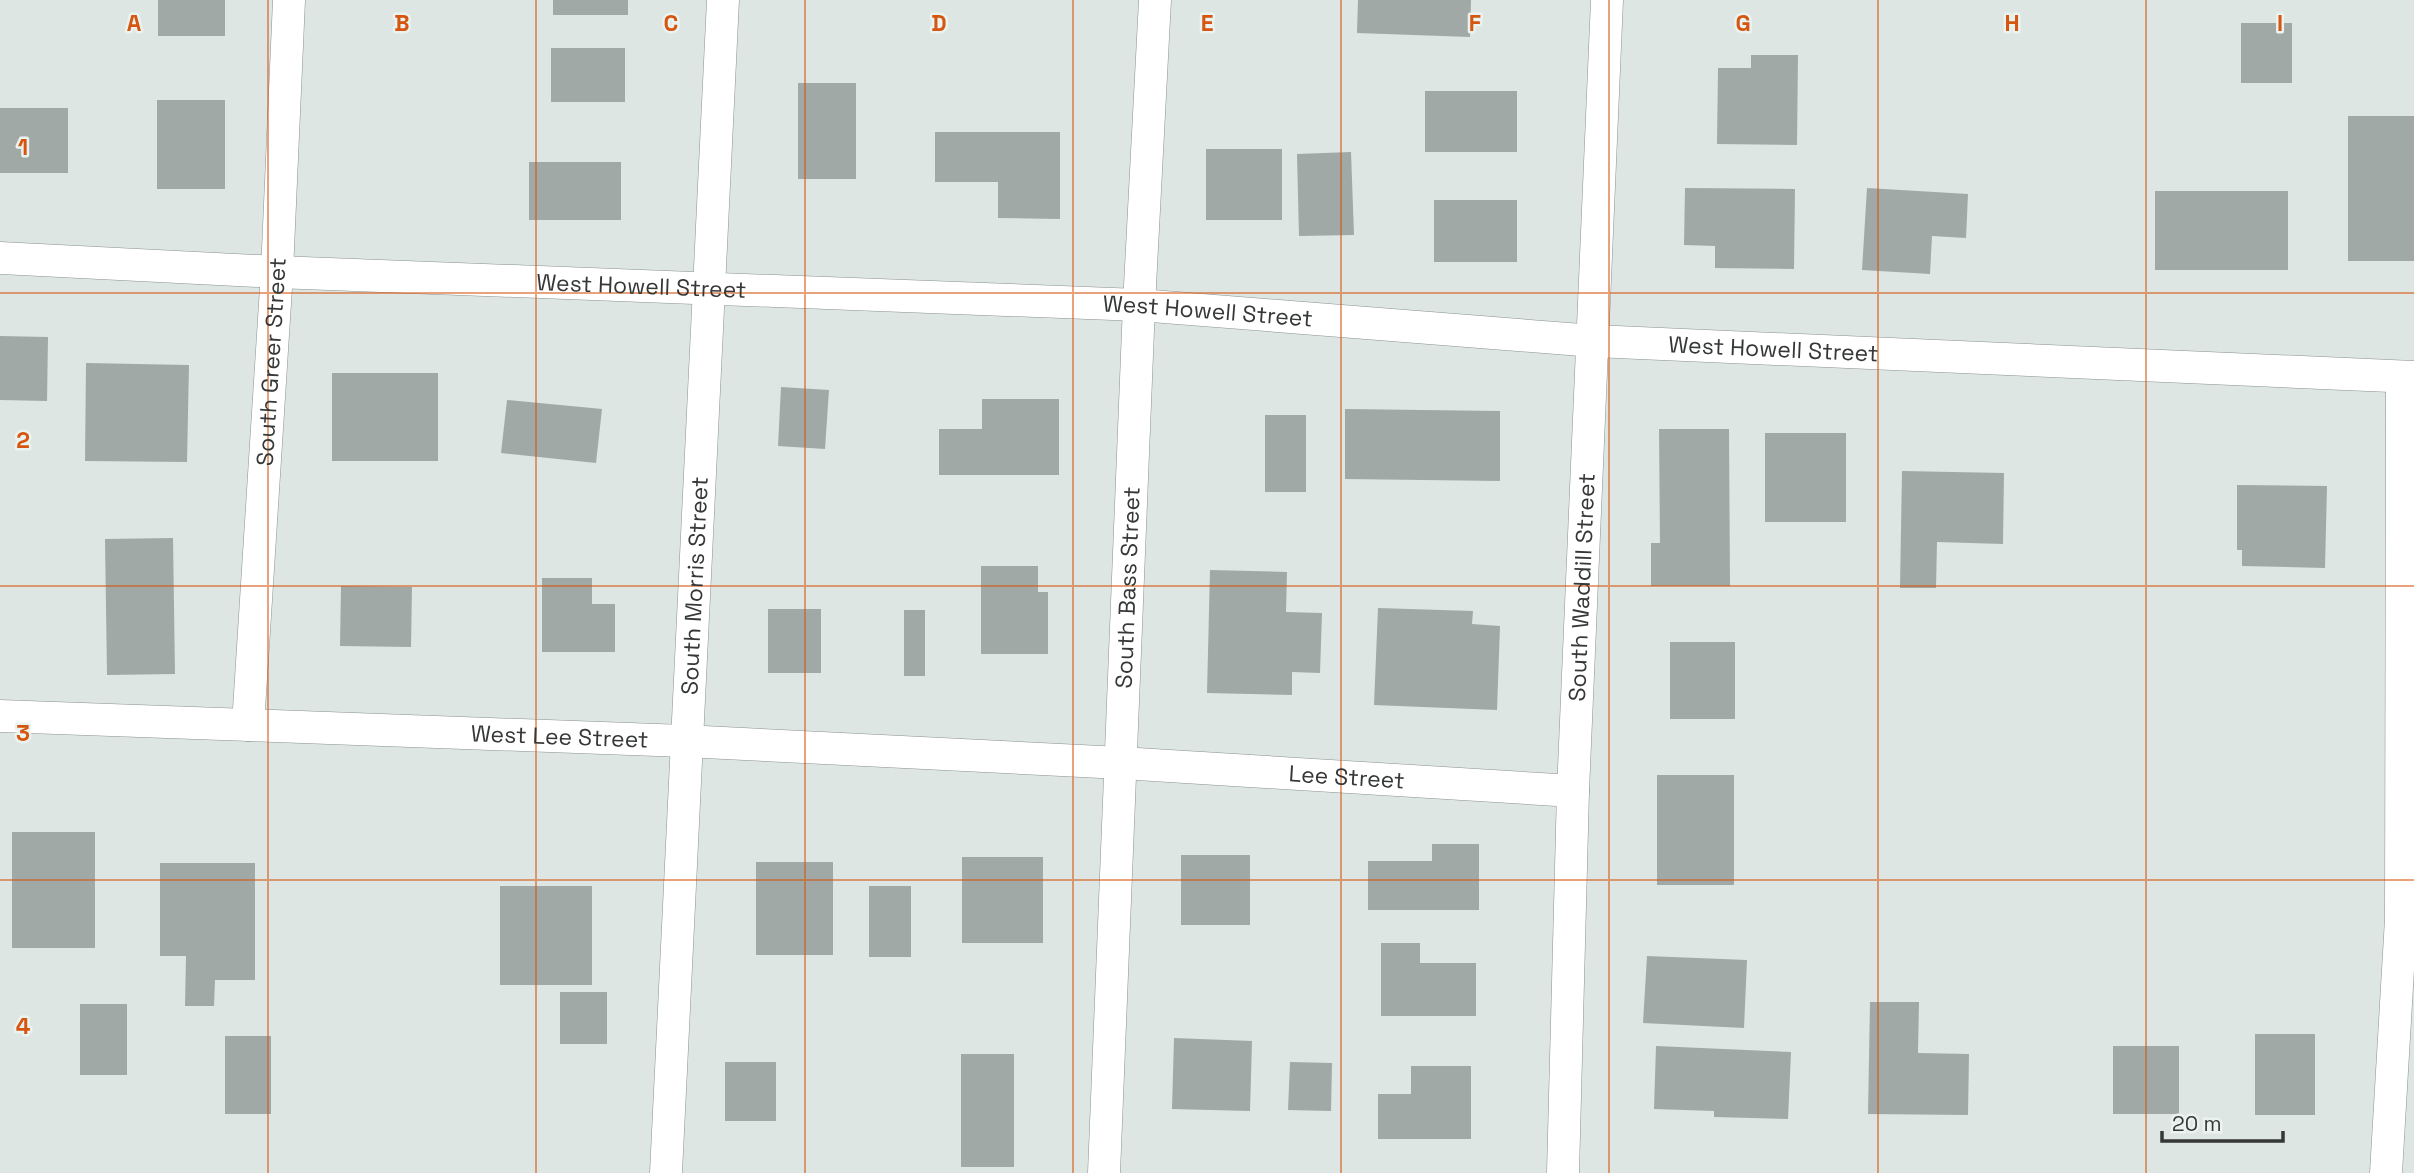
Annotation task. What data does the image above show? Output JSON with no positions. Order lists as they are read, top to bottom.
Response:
{
  "streets": {
    "street": [
      "West Howell Street",
      "South Greer Street",
      "South Morris Street",
      "South Bass Street",
      "South Waddill Street",
      "West Lee Street",
      "Lee Street"
    ]
  },
  "crossings": [
    ["West Howell Street", "South Greer Street"],
    ["West Howell Street", "South Morris Street"],
    ["West Howell Street", "South Bass Street"],
    ["West Howell Street", "South Waddill Street"],
    ["South Greer Street", "West Lee Street"],
    ["South Morris Street", "West Lee Street"],
    ["South Bass Street", "West Lee Street"],
    ["South Bass Street", "Lee Street"],
    ["South Waddill Street", "Lee Street"],
    ["West Lee Street", "Lee Street"]
  ],
  "scale_bar": "20 m",
  "grid": {
    "columns": [
      "A",
      "B",
      "C",
      "D",
      "E",
      "F",
      "G",
      "H",
      "I"
    ],
    "rows": [
      "1",
      "2",
      "3",
      "4"
    ]
  }
}
